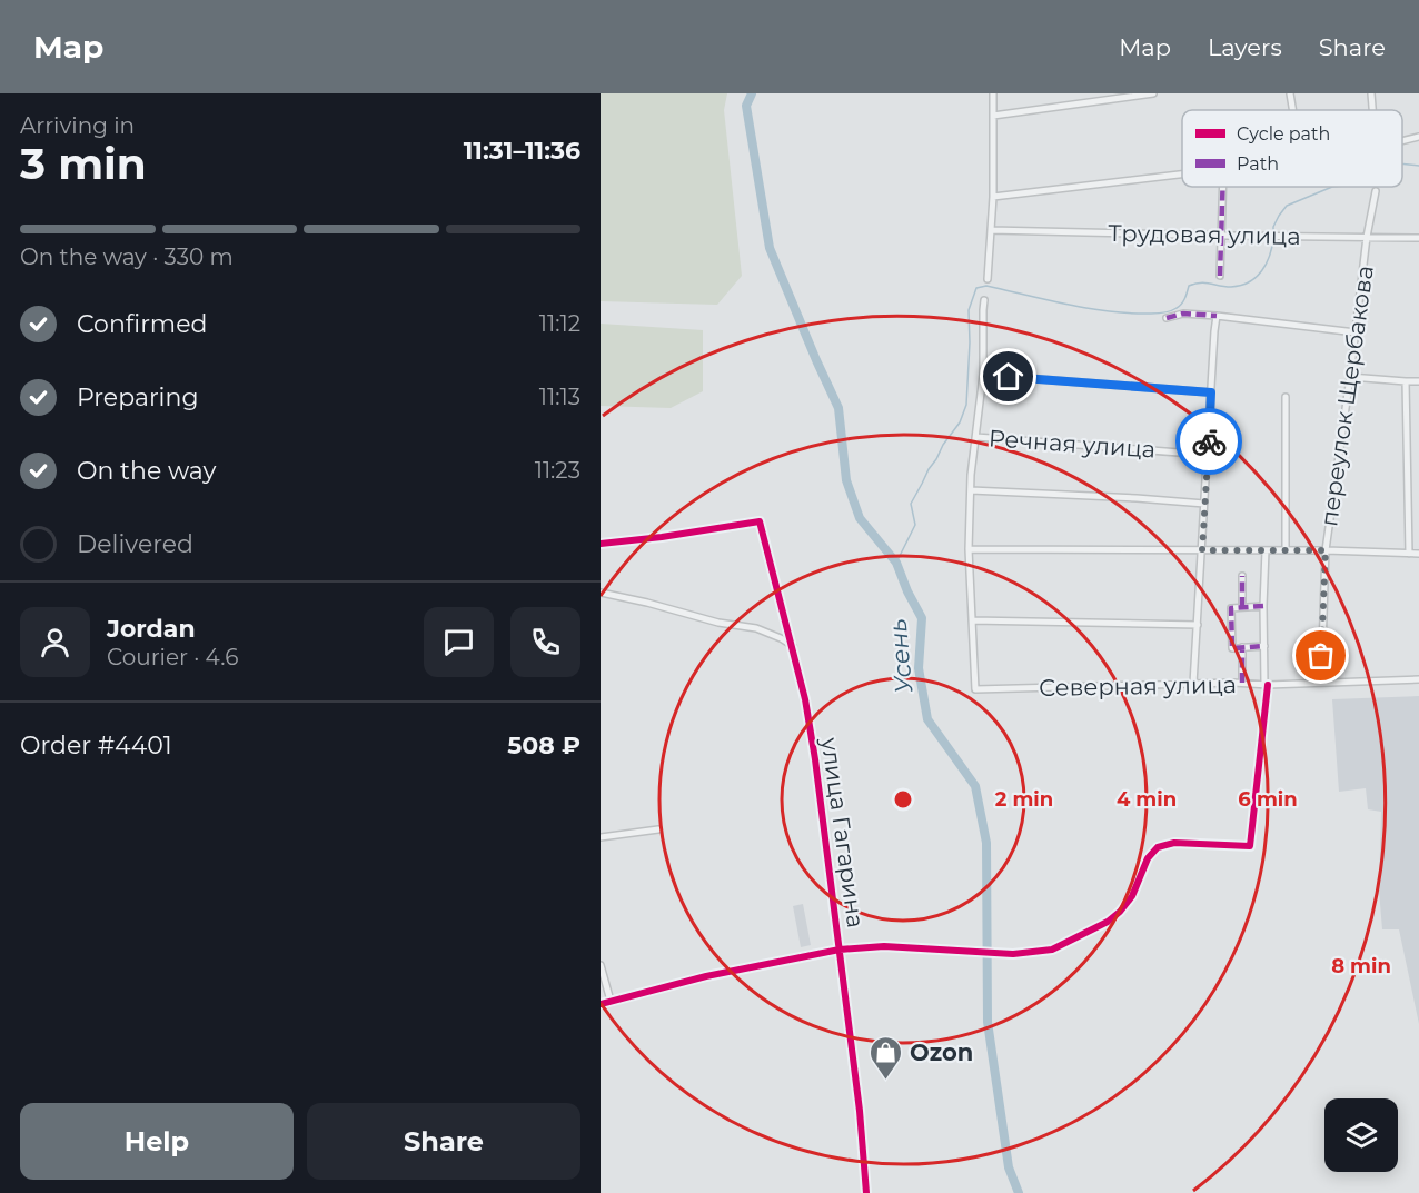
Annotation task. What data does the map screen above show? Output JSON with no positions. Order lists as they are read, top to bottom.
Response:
{
  "streets": {
    "street": [
      "Трудовая улица",
      "переулок Щербакова",
      "Речная улица",
      "Северная улица",
      "улица Гагарина"
    ]
  },
  "crossings": [
    ["Трудовая улица", "переулок Щербакова"],
    ["переулок Щербакова", "Северная улица"]
  ],
  "water": ["Усень"],
  "places": {
    "shop": ["Ozon"]
  },
  "legend": ["Cycle path", "Path"],
  "page": {
    "header": "Map",
    "nav": ["Map", "Layers", "Share"],
    "heading": ["3 min", "Arriving in", "11:31–11:36"],
    "panel": [
      "Jordan",
      "Courier · 4.6",
      "Order #4401",
      "508 ₽"
    ],
    "bar": "On the way · 330 m",
    "list": [
      ["Confirmed", "11:12"],
      ["Preparing", "11:13"],
      ["On the way", "11:23"],
      "Delivered"
    ],
    "buttons": ["Help", "Share"]
  },
  "rings": [
    "2 min",
    "4 min",
    "6 min",
    "8 min"
  ]
}
